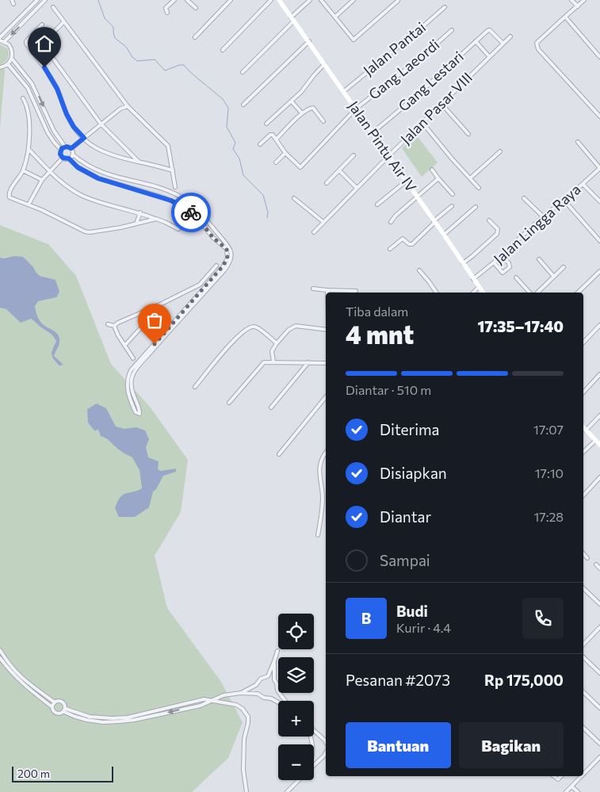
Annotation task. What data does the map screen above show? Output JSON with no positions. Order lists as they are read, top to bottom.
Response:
{
  "streets": {
    "main road": ["Jalan Pintu Air IV"],
    "street": [
      "Jalan Pantai",
      "Gang Laeordi",
      "Gang Lestari",
      "Jalan Pasar VIII",
      "Jalan Lingga Raya"
    ]
  },
  "crossings": [
    ["Jalan Pantai", "Jalan Pintu Air IV"],
    ["Gang Laeordi", "Jalan Pintu Air IV"],
    ["Gang Lestari", "Jalan Pasar VIII"],
    ["Gang Lestari", "Jalan Pintu Air IV"],
    ["Jalan Pasar VIII", "Jalan Pintu Air IV"],
    ["Jalan Pintu Air IV", "Jalan Lingga Raya"]
  ],
  "scale_bar": "200 m",
  "page": {
    "heading": ["4 mnt", "Tiba dalam", "17:35–17:40"],
    "panel": [
      "Budi",
      "Kurir · 4.4",
      "Pesanan #2073",
      "Rp 175,000"
    ],
    "bar": "Diantar · 510 m",
    "list": [
      ["Diterima", "17:07"],
      ["Disiapkan", "17:10"],
      ["Diantar", "17:28"],
      "Sampai"
    ],
    "round": "B",
    "map_buttons": ["+", "−"],
    "buttons": ["Bantuan", "Bagikan"],
    "scale": "200 m"
  }
}
